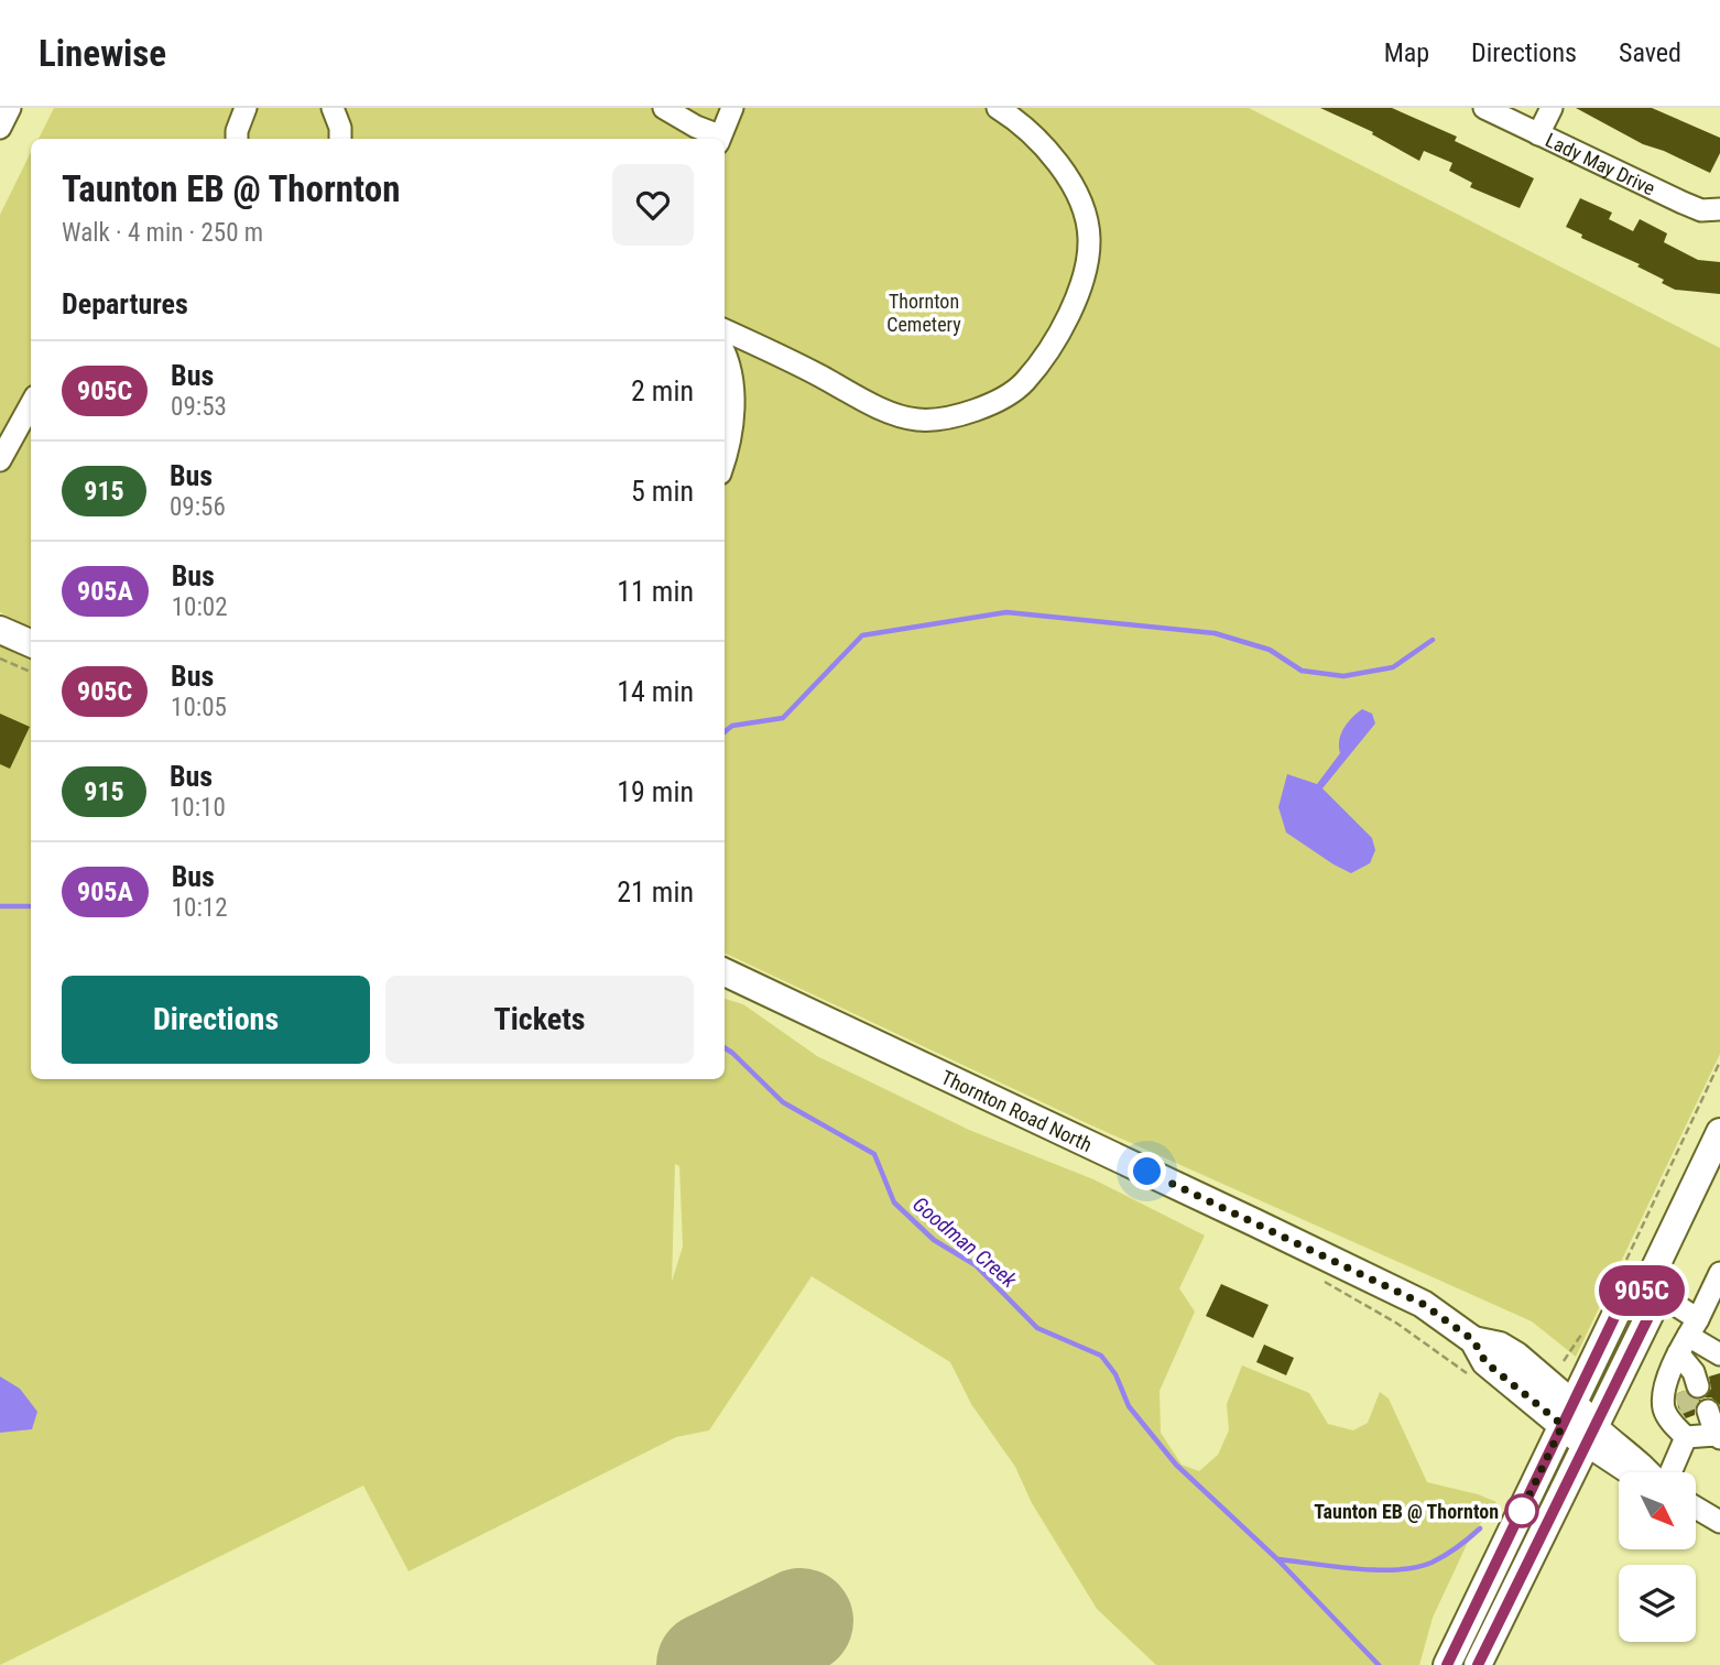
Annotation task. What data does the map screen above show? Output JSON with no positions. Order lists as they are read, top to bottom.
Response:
{
  "streets": {
    "main road": ["Thornton Road North"],
    "street": ["Lady May Drive"]
  },
  "water": ["Goodman Creek"],
  "parks": ["Thornton Cemetery"],
  "places": ["Taunton EB @ Thornton"],
  "lines": ["bus line 905C"],
  "north": "bottom right",
  "page": {
    "header": "Linewise",
    "nav": ["Map", "Directions", "Saved"],
    "on_map": "905C",
    "heading": [
      ["Taunton EB @ Thornton", "Walk · 4 min · 250 m"],
      "Departures"
    ],
    "list": [
      {
        "mark": "905C",
        "name": "Bus",
        "note": "09:53",
        "value": "2 min"
      },
      {
        "mark": "915",
        "name": "Bus",
        "note": "09:56",
        "value": "5 min"
      },
      {
        "mark": "905A",
        "name": "Bus",
        "note": "10:02",
        "value": "11 min"
      },
      {
        "mark": "905C",
        "name": "Bus",
        "note": "10:05",
        "value": "14 min"
      },
      {
        "mark": "915",
        "name": "Bus",
        "note": "10:10",
        "value": "19 min"
      },
      {
        "mark": "905A",
        "name": "Bus",
        "note": "10:12",
        "value": "21 min"
      }
    ],
    "buttons": ["Directions", "Tickets"]
  }
}
